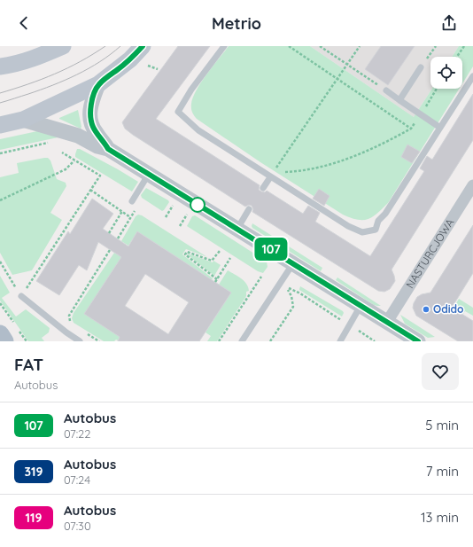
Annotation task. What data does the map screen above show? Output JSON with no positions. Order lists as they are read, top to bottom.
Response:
{
  "streets": {
    "street": ["NASTURCJOWA"]
  },
  "places": ["Odido"],
  "lines": ["bus line 107"],
  "page": {
    "header": "Metrio",
    "on_map": "107",
    "heading": ["FAT", "Autobus"],
    "list": [
      {
        "mark": "107",
        "name": "Autobus",
        "note": "07:22",
        "value": "5 min"
      },
      {
        "mark": "319",
        "name": "Autobus",
        "note": "07:24",
        "value": "7 min"
      },
      {
        "mark": "119",
        "name": "Autobus",
        "note": "07:30",
        "value": "13 min"
      }
    ]
  }
}
